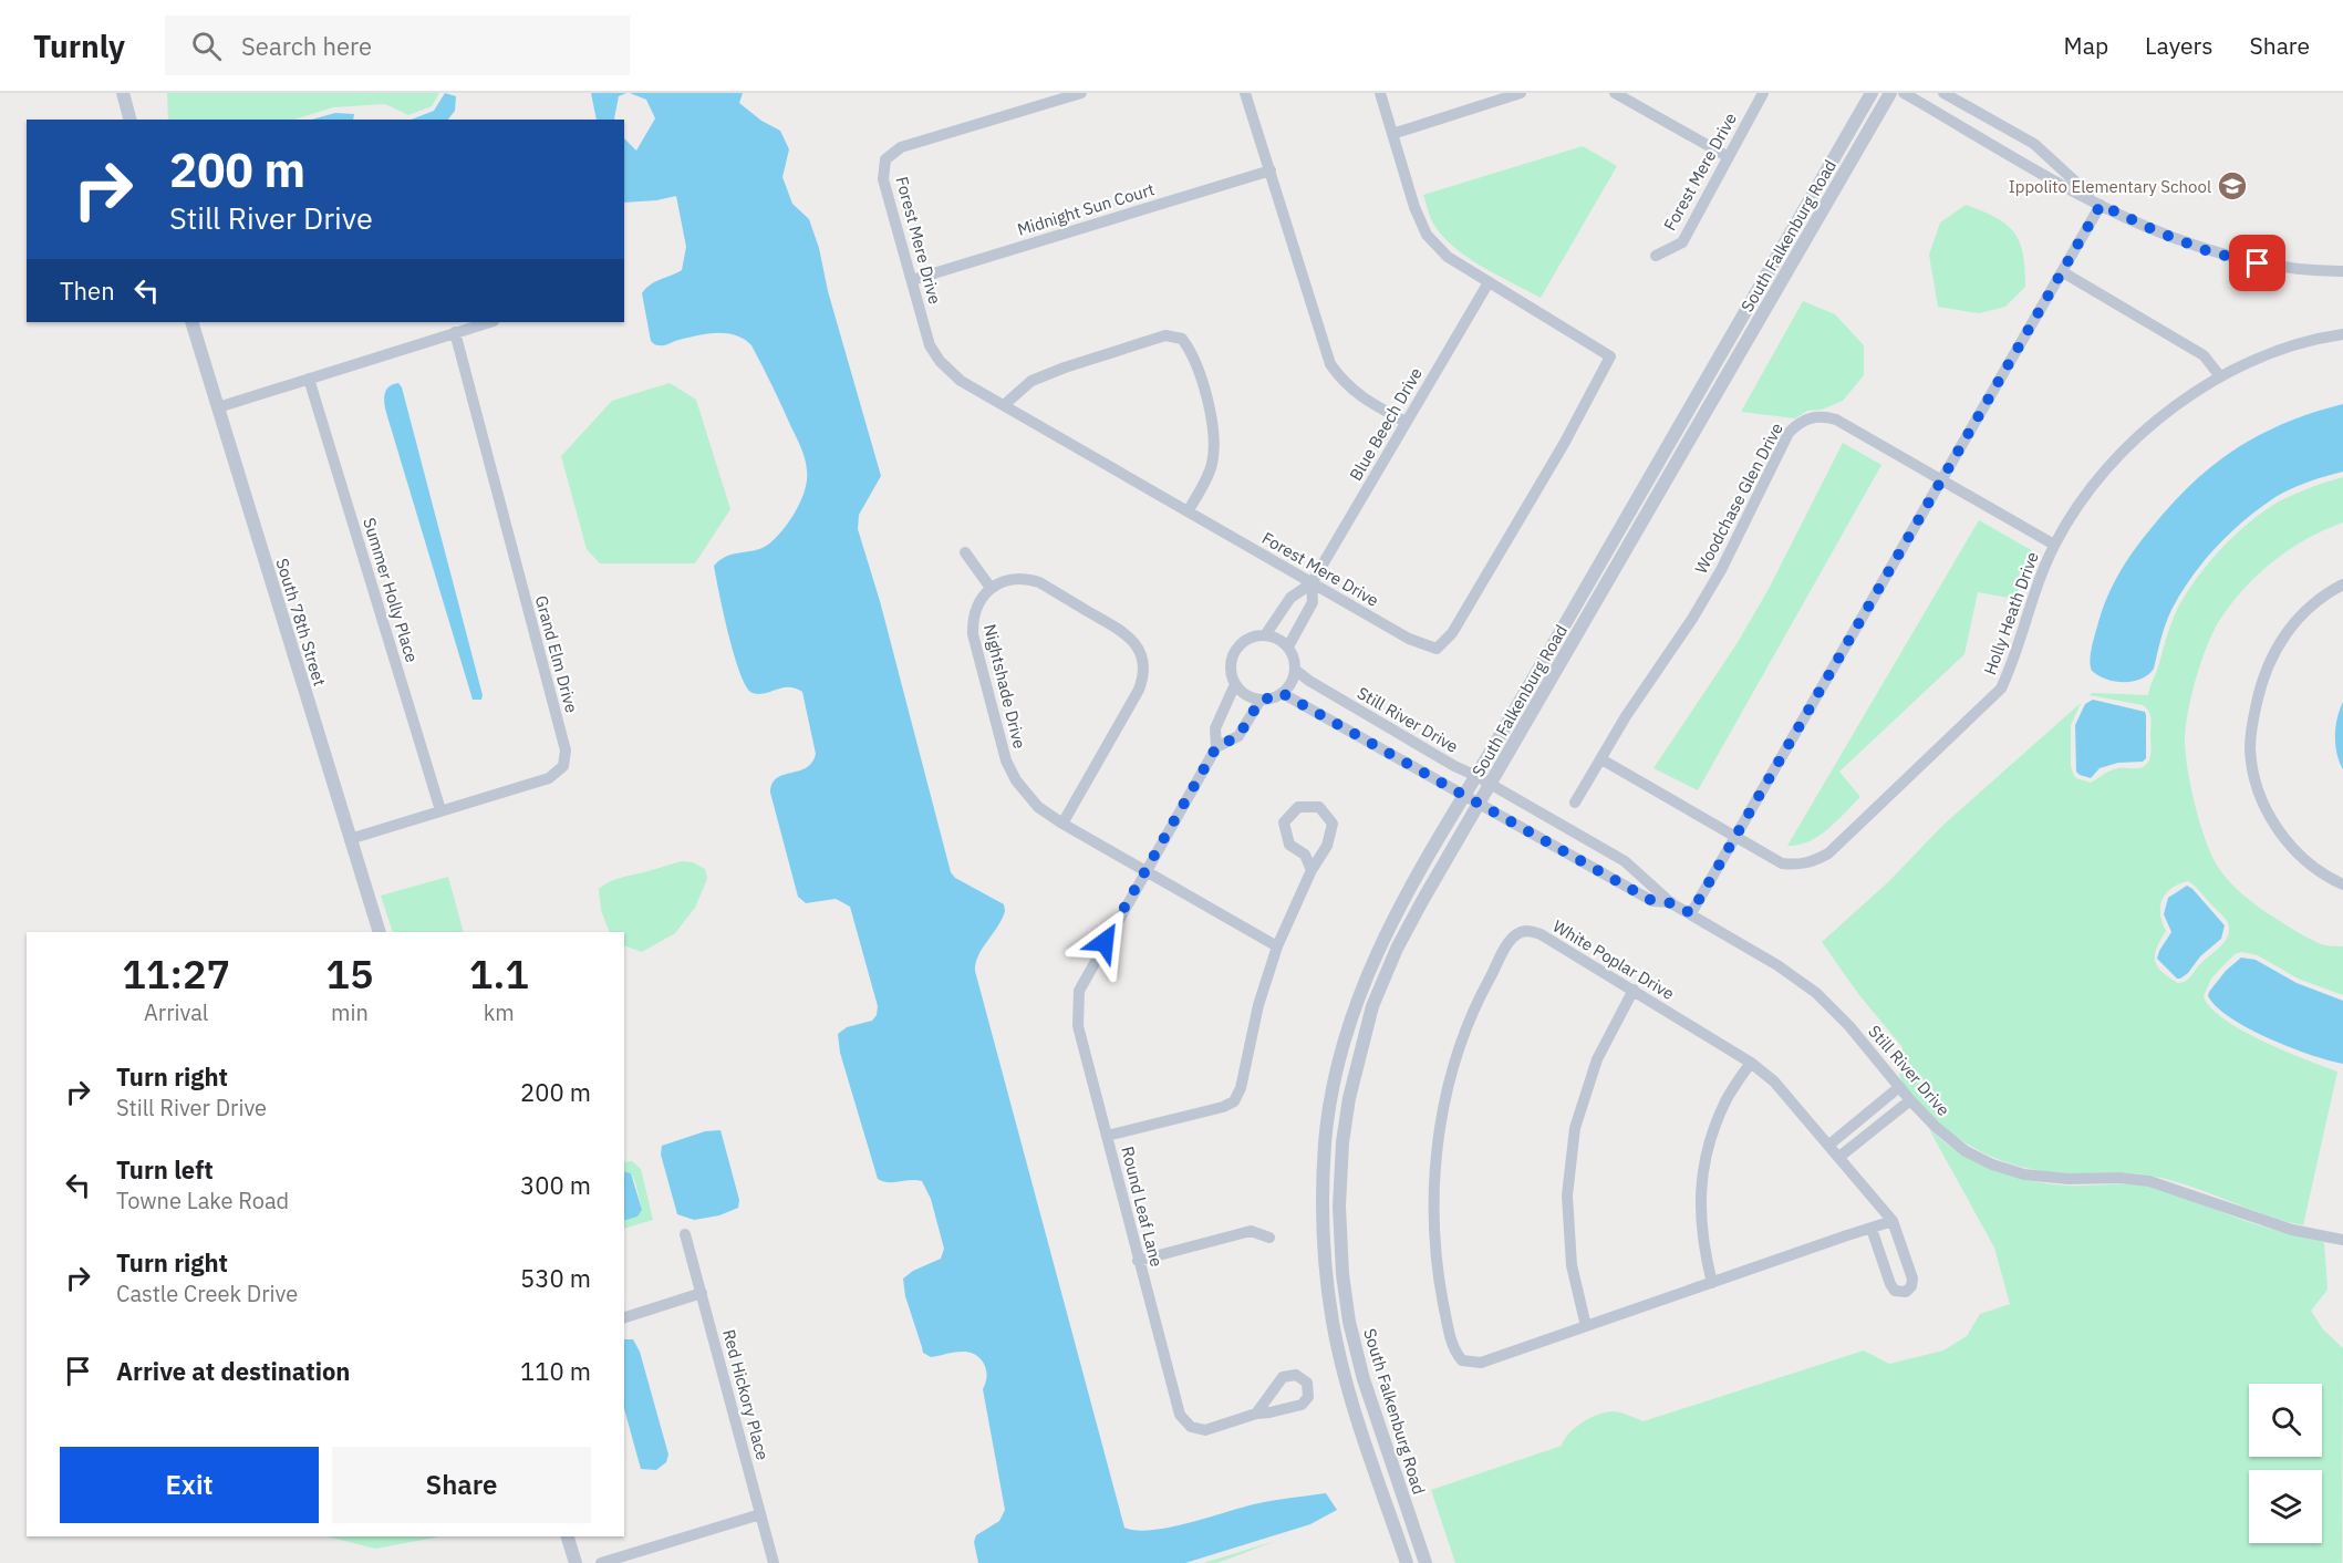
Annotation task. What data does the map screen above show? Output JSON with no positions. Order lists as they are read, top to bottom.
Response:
{
  "streets": {
    "street": [
      "Forest Mere Drive",
      "Midnight Sun Court",
      "South Falkenburg Road",
      "Blue Beech Drive",
      "Woodchase Glen Drive",
      "Summer Holly Place",
      "Holly Heath Drive",
      "South 78th Street",
      "Grand Elm Drive",
      "Nightshade Drive",
      "Still River Drive",
      "White Poplar Drive",
      "Round Leaf Lane",
      "Red Hickory Place"
    ]
  },
  "crossings": [
    ["Forest Mere Drive", "Midnight Sun Court"],
    ["Forest Mere Drive", "Blue Beech Drive"],
    ["South Falkenburg Road", "Still River Drive"],
    ["Blue Beech Drive", "Still River Drive"],
    ["Woodchase Glen Drive", "Holly Heath Drive"],
    ["Summer Holly Place", "Grand Elm Drive"],
    ["South 78th Street", "Grand Elm Drive"],
    ["Nightshade Drive", "Round Leaf Lane"]
  ],
  "places": {
    "school or university": ["Ippolito Elementary School"]
  },
  "page": {
    "header": "Turnly",
    "search": "Search here",
    "nav": ["Map", "Layers", "Share"],
    "turn": ["200 m", "Still River Drive"],
    "then": "Then",
    "eta": [
      "11:27",
      "Arrival",
      "15",
      "min",
      "1.1",
      "km"
    ],
    "list": [
      {
        "name": "Turn right",
        "note": "Still River Drive",
        "value": "200 m"
      },
      {
        "name": "Turn left",
        "note": "Towne Lake Road",
        "value": "300 m"
      },
      {
        "name": "Turn right",
        "note": "Castle Creek Drive",
        "value": "530 m"
      },
      {
        "name": "Arrive at destination",
        "value": "110 m"
      }
    ],
    "buttons": ["Exit", "Share"]
  }
}
